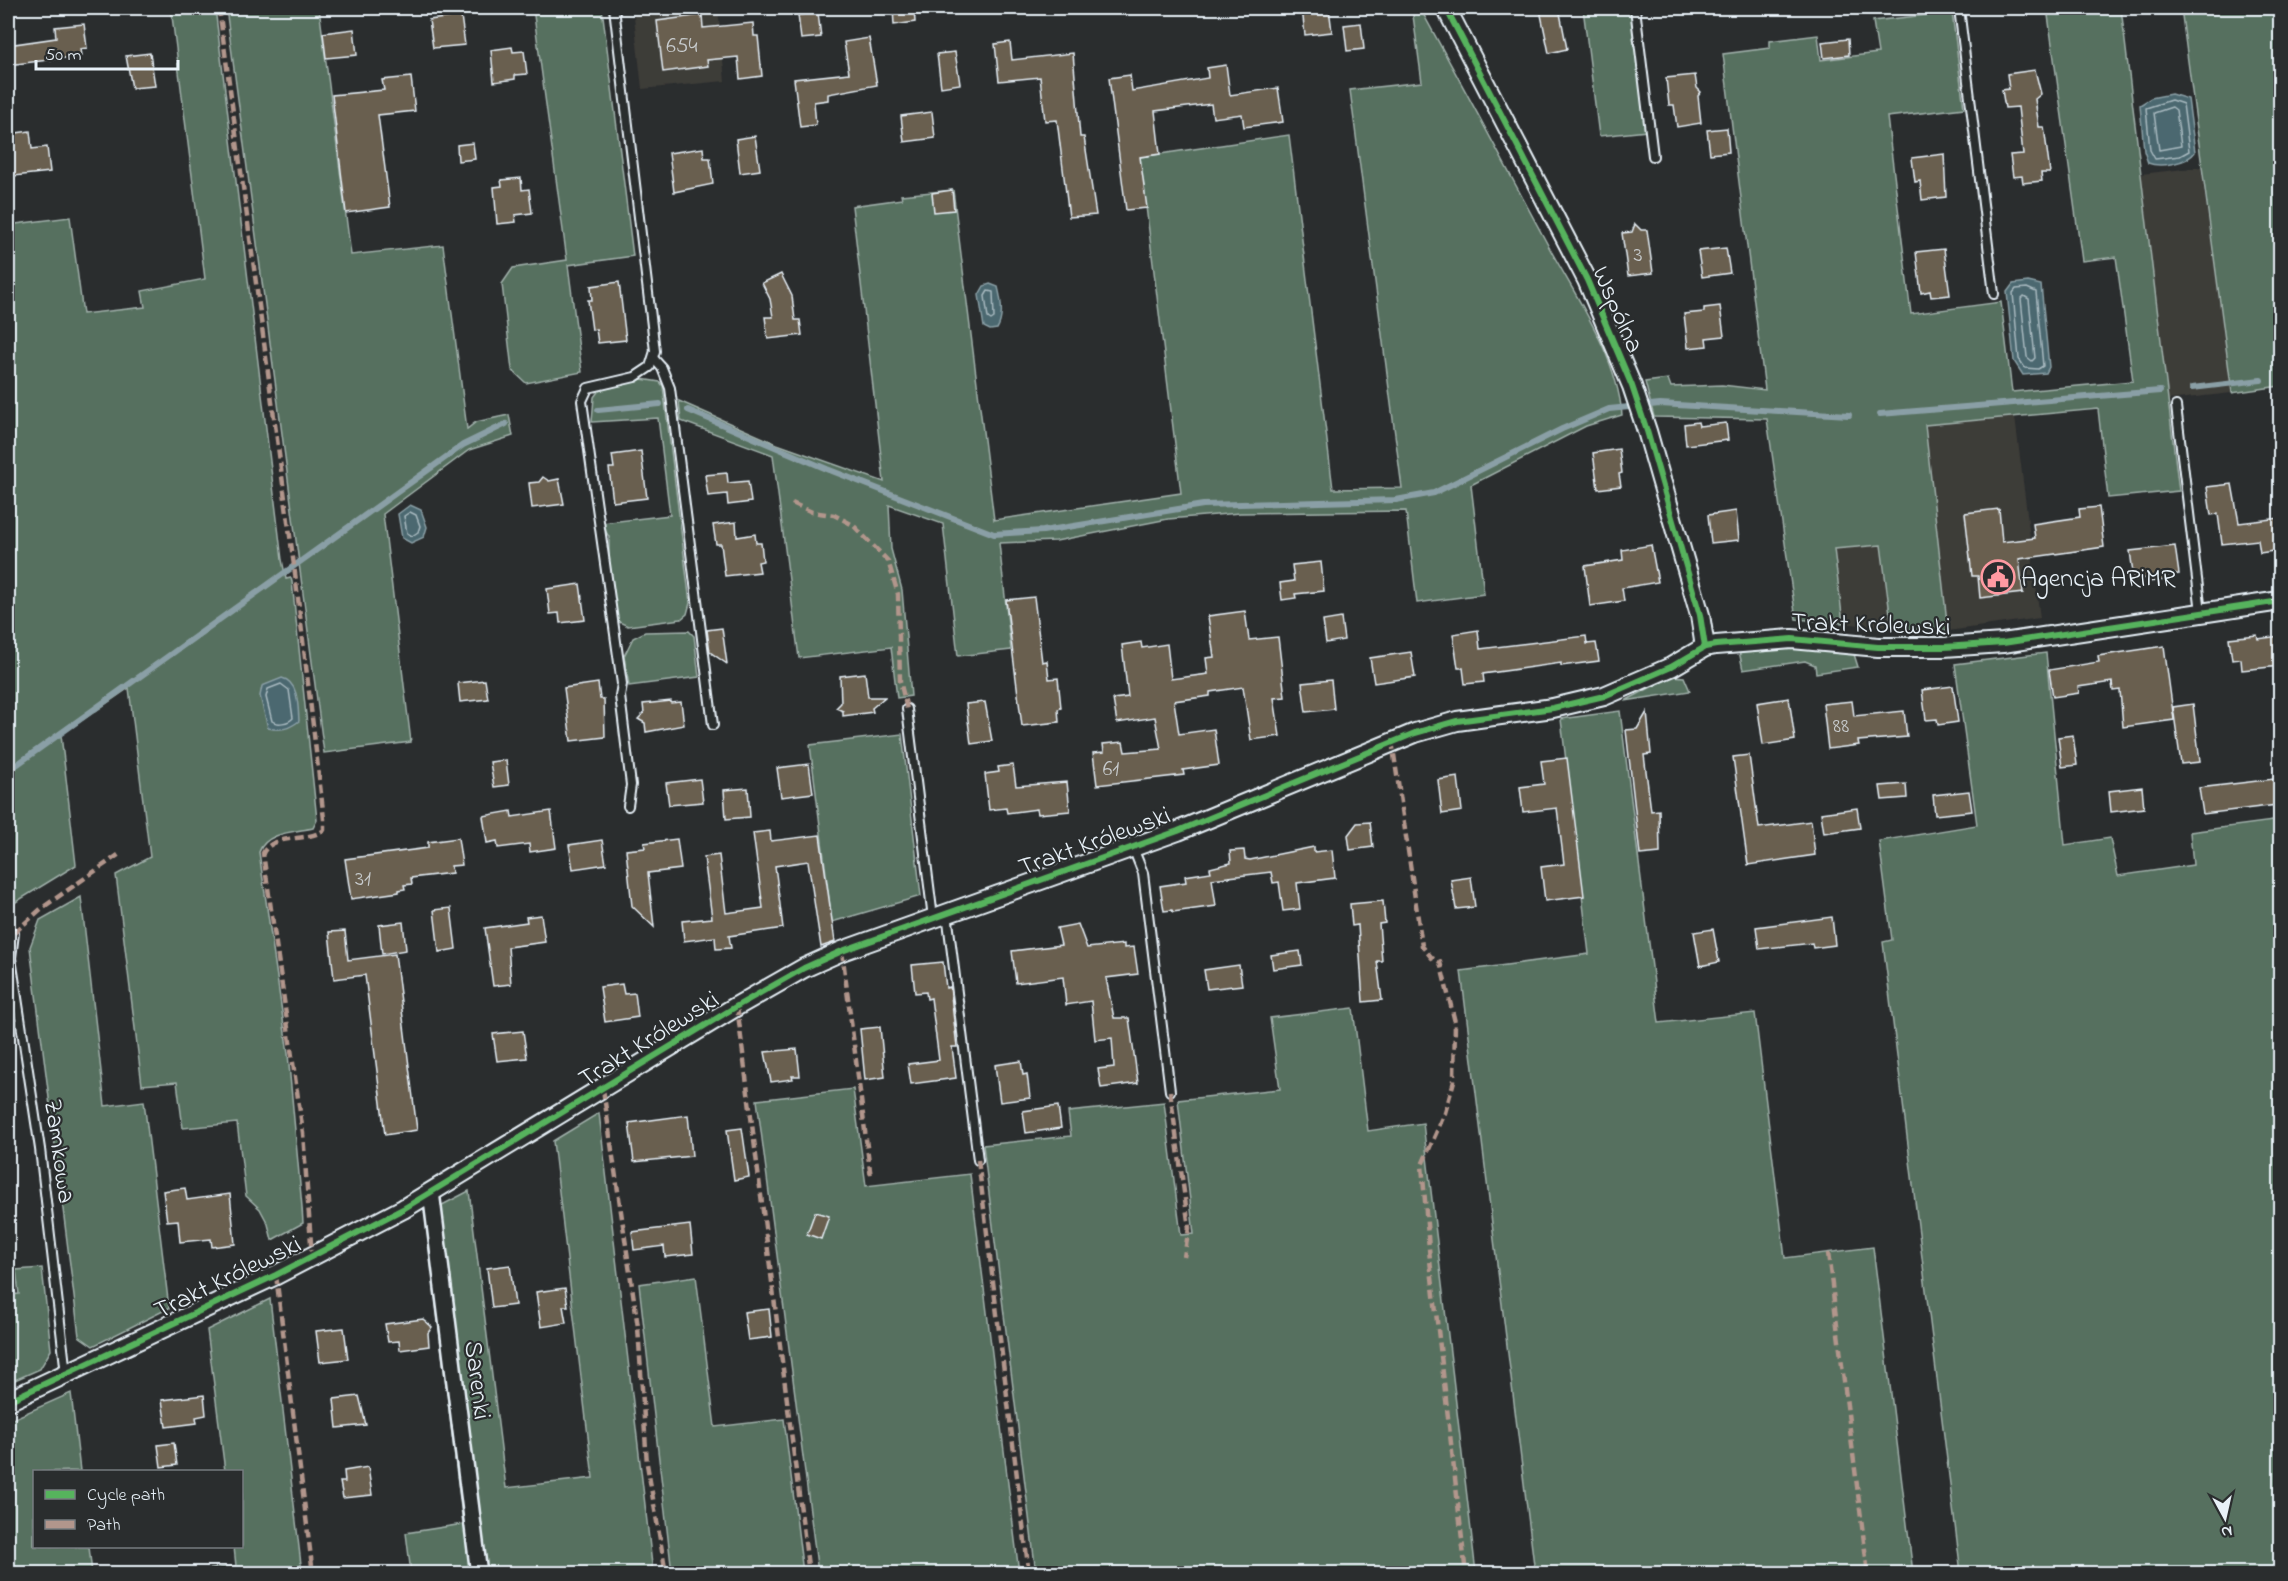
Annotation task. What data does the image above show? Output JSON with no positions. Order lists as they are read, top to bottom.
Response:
{
  "streets": {
    "street": ["Wspólna", "Trakt Królewski", "Sarenki"],
    "lane": ["Zamkowa"]
  },
  "crossings": [
    ["Wspólna", "Trakt Królewski"],
    ["Trakt Królewski", "Zamkowa"],
    ["Trakt Królewski", "Sarenki"]
  ],
  "places": {
    "public building": ["Agencja ARiMR"]
  },
  "house_numbers": [
    "654",
    "3",
    "88",
    "61",
    "31"
  ],
  "legend": ["Cycle path", "Path"],
  "scale_bar": "50 m",
  "north": "bottom"
}
